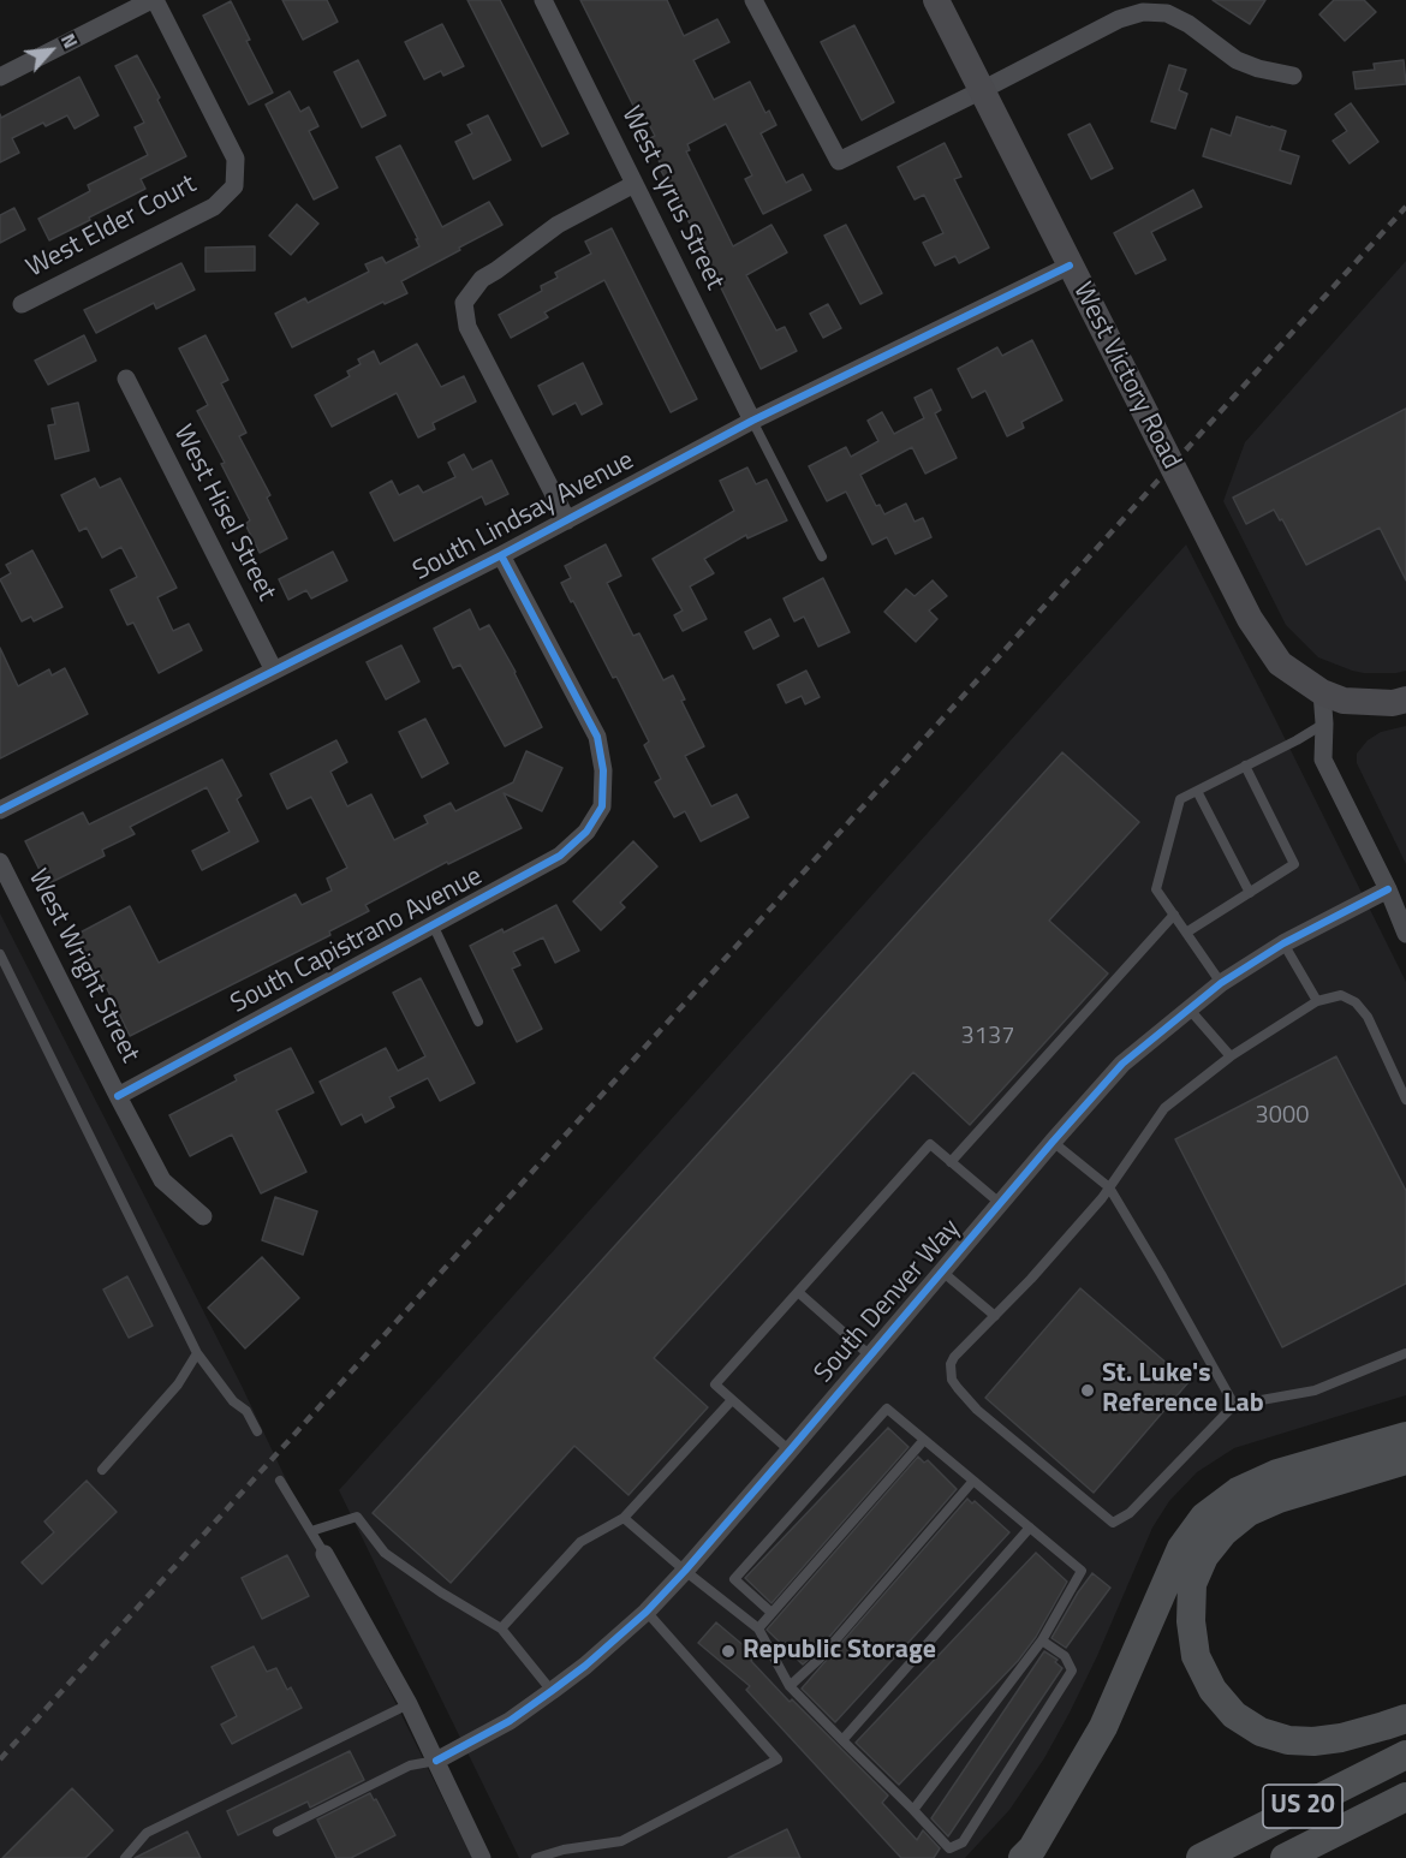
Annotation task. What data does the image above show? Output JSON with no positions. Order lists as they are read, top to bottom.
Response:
{
  "streets": {
    "main road": ["US 20"],
    "street": [
      "West Cyrus Street",
      "West Elder Court",
      "West Victory Road",
      "West Hisel Street",
      "South Lindsay Avenue",
      "South Capistrano Avenue",
      "West Wright Street",
      "South Denver Way"
    ]
  },
  "crossings": [
    ["West Cyrus Street", "South Lindsay Avenue"],
    ["West Victory Road", "South Lindsay Avenue"],
    ["West Hisel Street", "South Lindsay Avenue"],
    ["South Lindsay Avenue", "South Capistrano Avenue"],
    ["South Capistrano Avenue", "West Wright Street"]
  ],
  "places": ["St. Luke's Reference Lab", "Republic Storage"],
  "house_numbers": ["3137", "3000"],
  "north": "top right"
}
